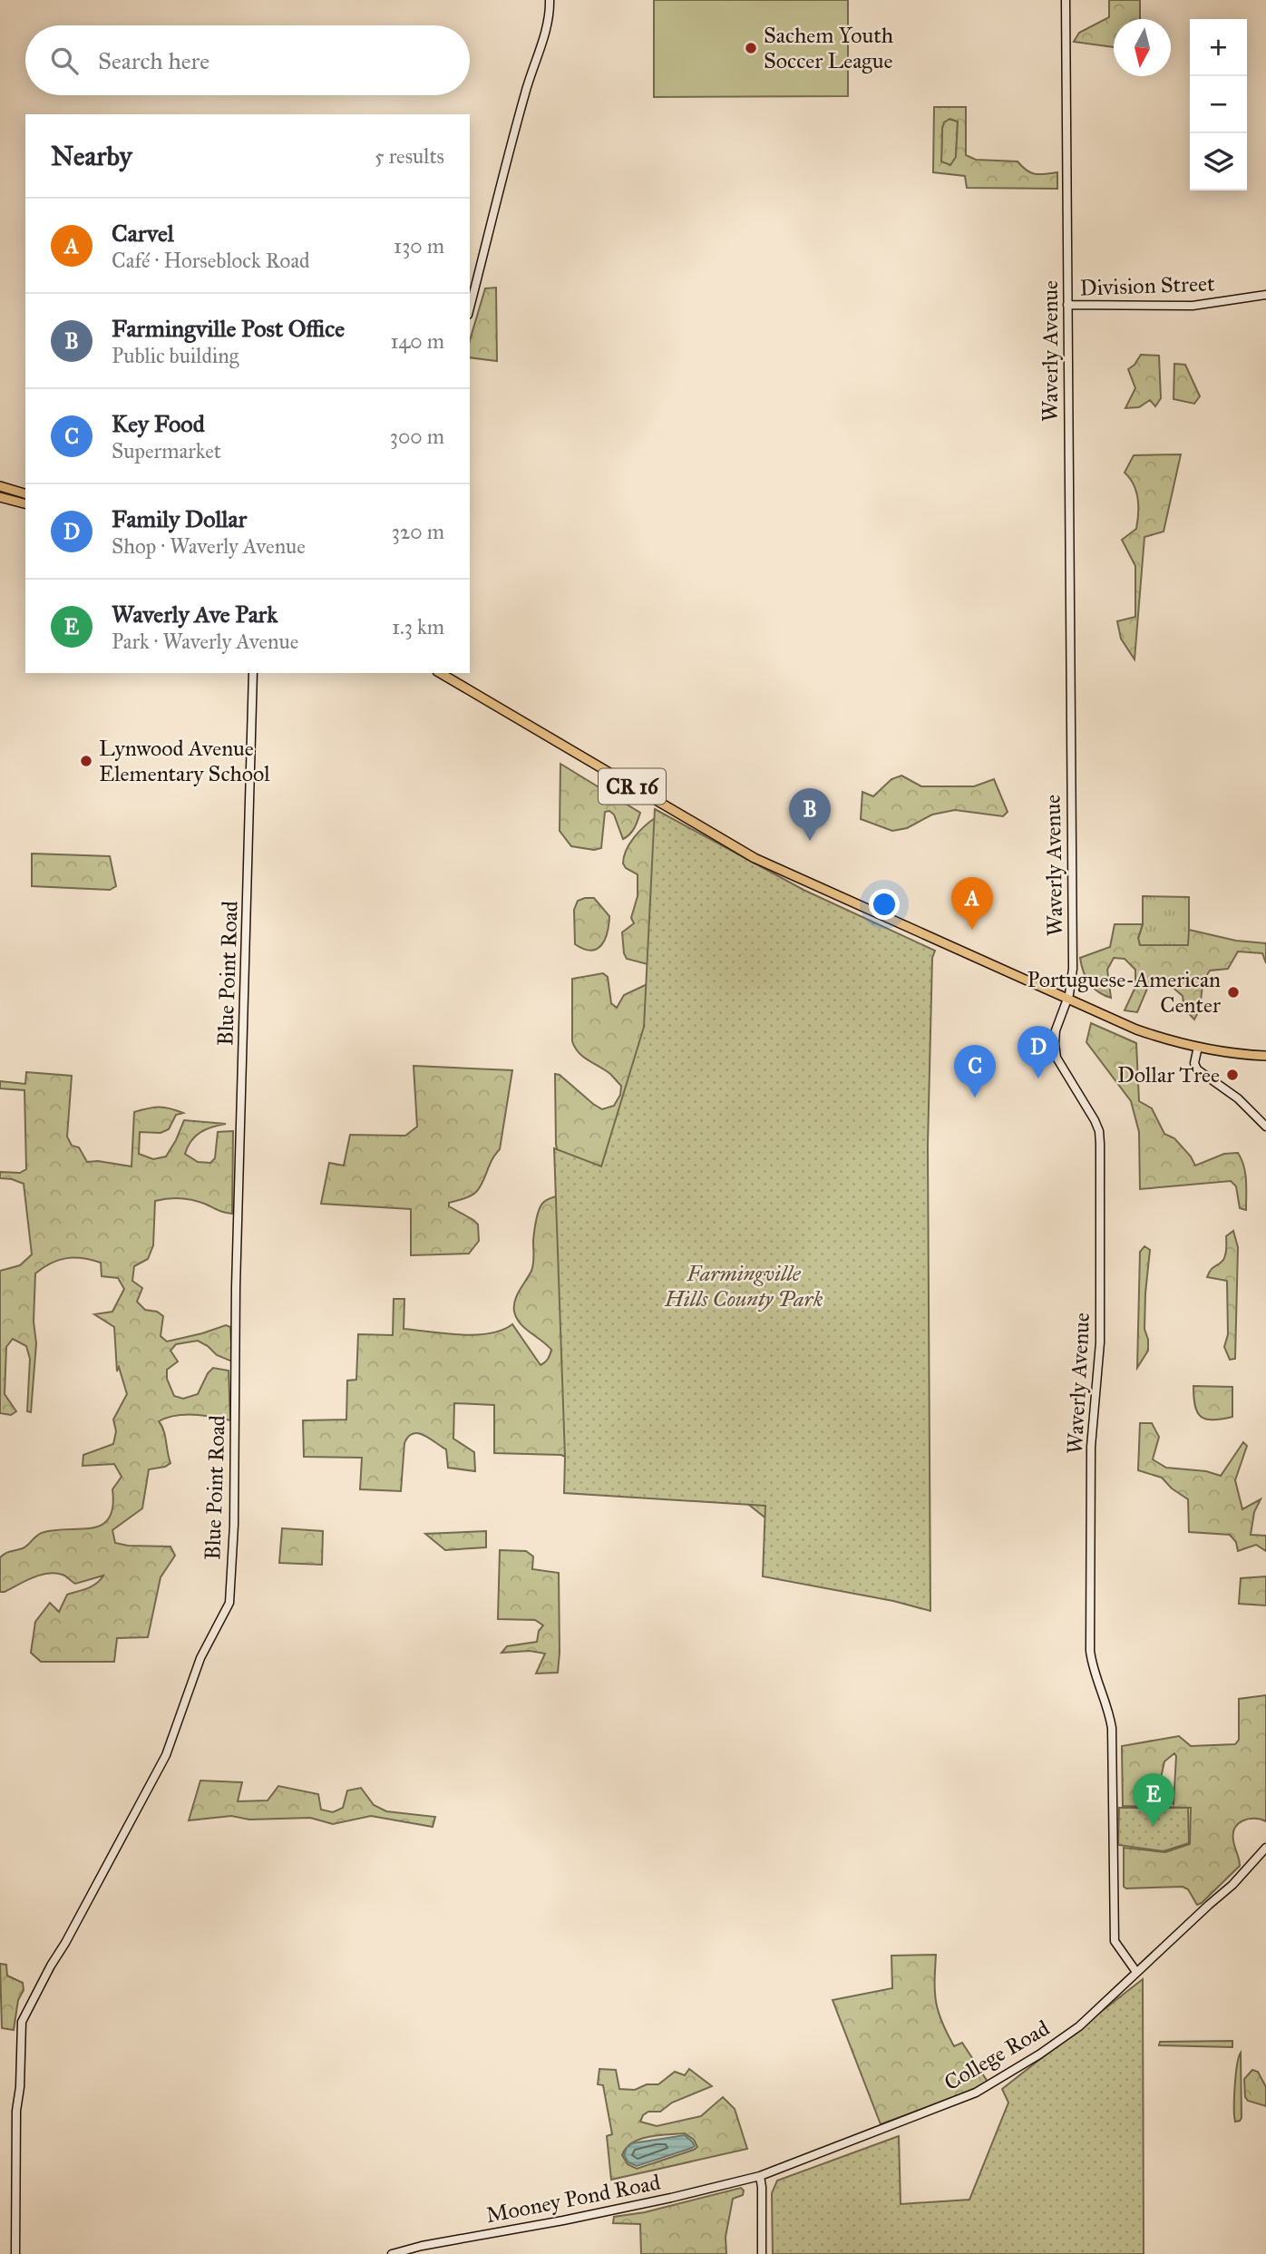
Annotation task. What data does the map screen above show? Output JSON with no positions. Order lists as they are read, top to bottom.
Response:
{
  "streets": {
    "main road": ["CR 16"],
    "street": [
      "Division Street",
      "Waverly Avenue",
      "Blue Point Road",
      "College Road",
      "Mooney Pond Road"
    ]
  },
  "crossings": [
    ["Division Street", "Waverly Avenue"],
    ["Waverly Avenue", "CR 16"],
    ["Waverly Avenue", "College Road"],
    ["College Road", "Mooney Pond Road"]
  ],
  "parks": ["Farmingville Hills County Park"],
  "places": [
    "Sachem Youth Soccer League",
    "Lynwood Avenue Elementary School",
    "Portuguese-American Center",
    "Dollar Tree"
  ],
  "north": "bottom",
  "page": {
    "map_buttons": ["+", "−"],
    "search": "Search here",
    "heading": ["Nearby", "5 results"],
    "list": [
      {
        "mark": "A",
        "name": "Carvel",
        "note": "Café · Horseblock Road",
        "value": "130 m"
      },
      {
        "mark": "B",
        "name": "Farmingville Post Office",
        "note": "Public building",
        "value": "140 m"
      },
      {
        "mark": "C",
        "name": "Key Food",
        "note": "Supermarket",
        "value": "300 m"
      },
      {
        "mark": "D",
        "name": "Family Dollar",
        "note": "Shop · Waverly Avenue",
        "value": "320 m"
      },
      {
        "mark": "E",
        "name": "Waverly Ave Park",
        "note": "Park · Waverly Avenue",
        "value": "1.3 km"
      }
    ],
    "pins": [
      "B",
      "A",
      "D",
      "C",
      "E"
    ]
  }
}
